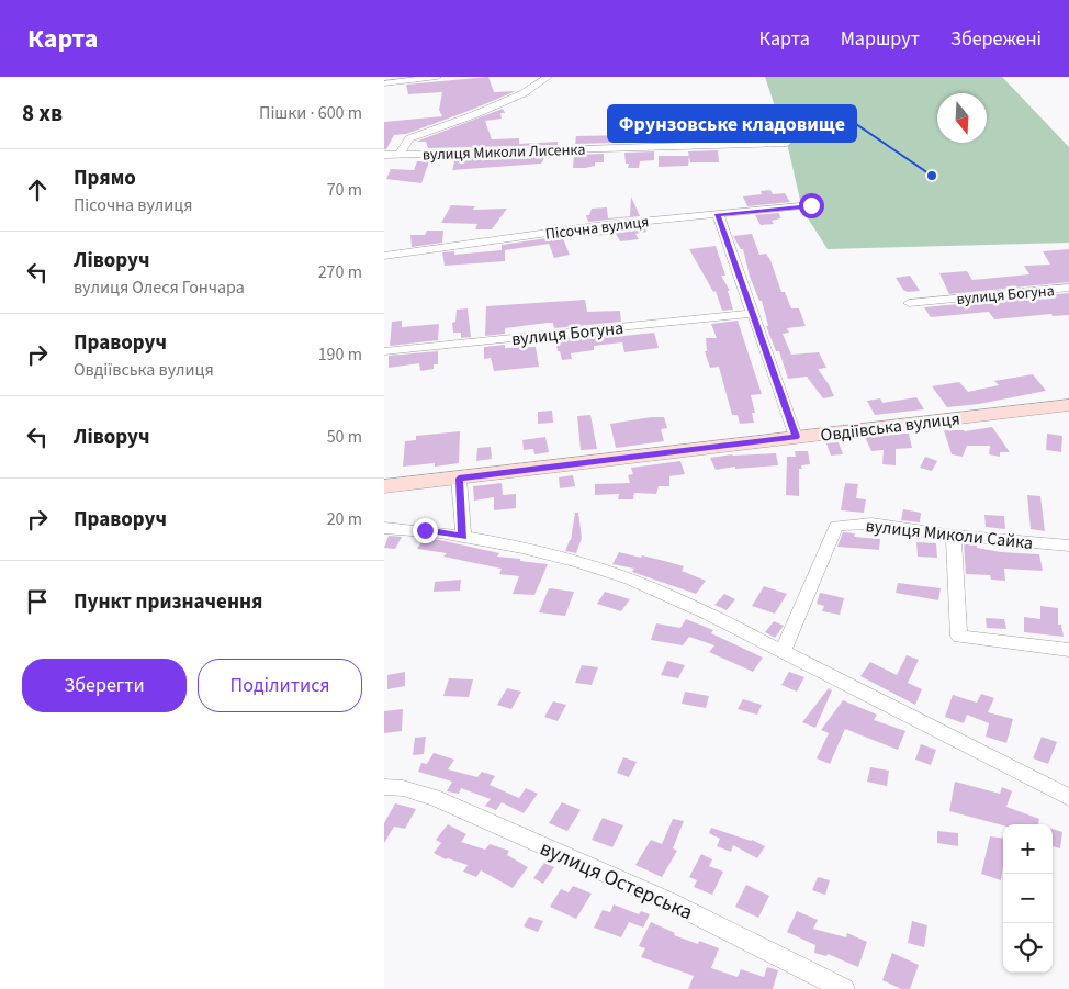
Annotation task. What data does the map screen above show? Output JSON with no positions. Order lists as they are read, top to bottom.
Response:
{
  "streets": {
    "main road": ["Овдіївська вулиця"],
    "street": [
      "вулиця Миколи Лисенка",
      "Пісочна вулиця",
      "вулиця Богуна",
      "вулиця Миколи Сайка",
      "вулиця Остерська"
    ]
  },
  "places": ["Фрунзовське кладовище"],
  "north": "bottom",
  "page": {
    "header": "Карта",
    "nav": ["Карта", "Маршрут", "Збережені"],
    "heading": ["8 хв", "Пішки · 600 m"],
    "list": [
      ["Прямо", "Пісочна вулиця", "70 m"],
      ["Ліворуч", "вулиця Олеся Гончара", "270 m"],
      ["Праворуч", "Овдіївська вулиця", "190 m"],
      ["Ліворуч", "50 m"],
      ["Праворуч", "20 m"],
      "Пункт призначення"
    ],
    "buttons": ["Зберегти", "Поділитися"],
    "map_buttons": ["+", "−"]
  }
}
